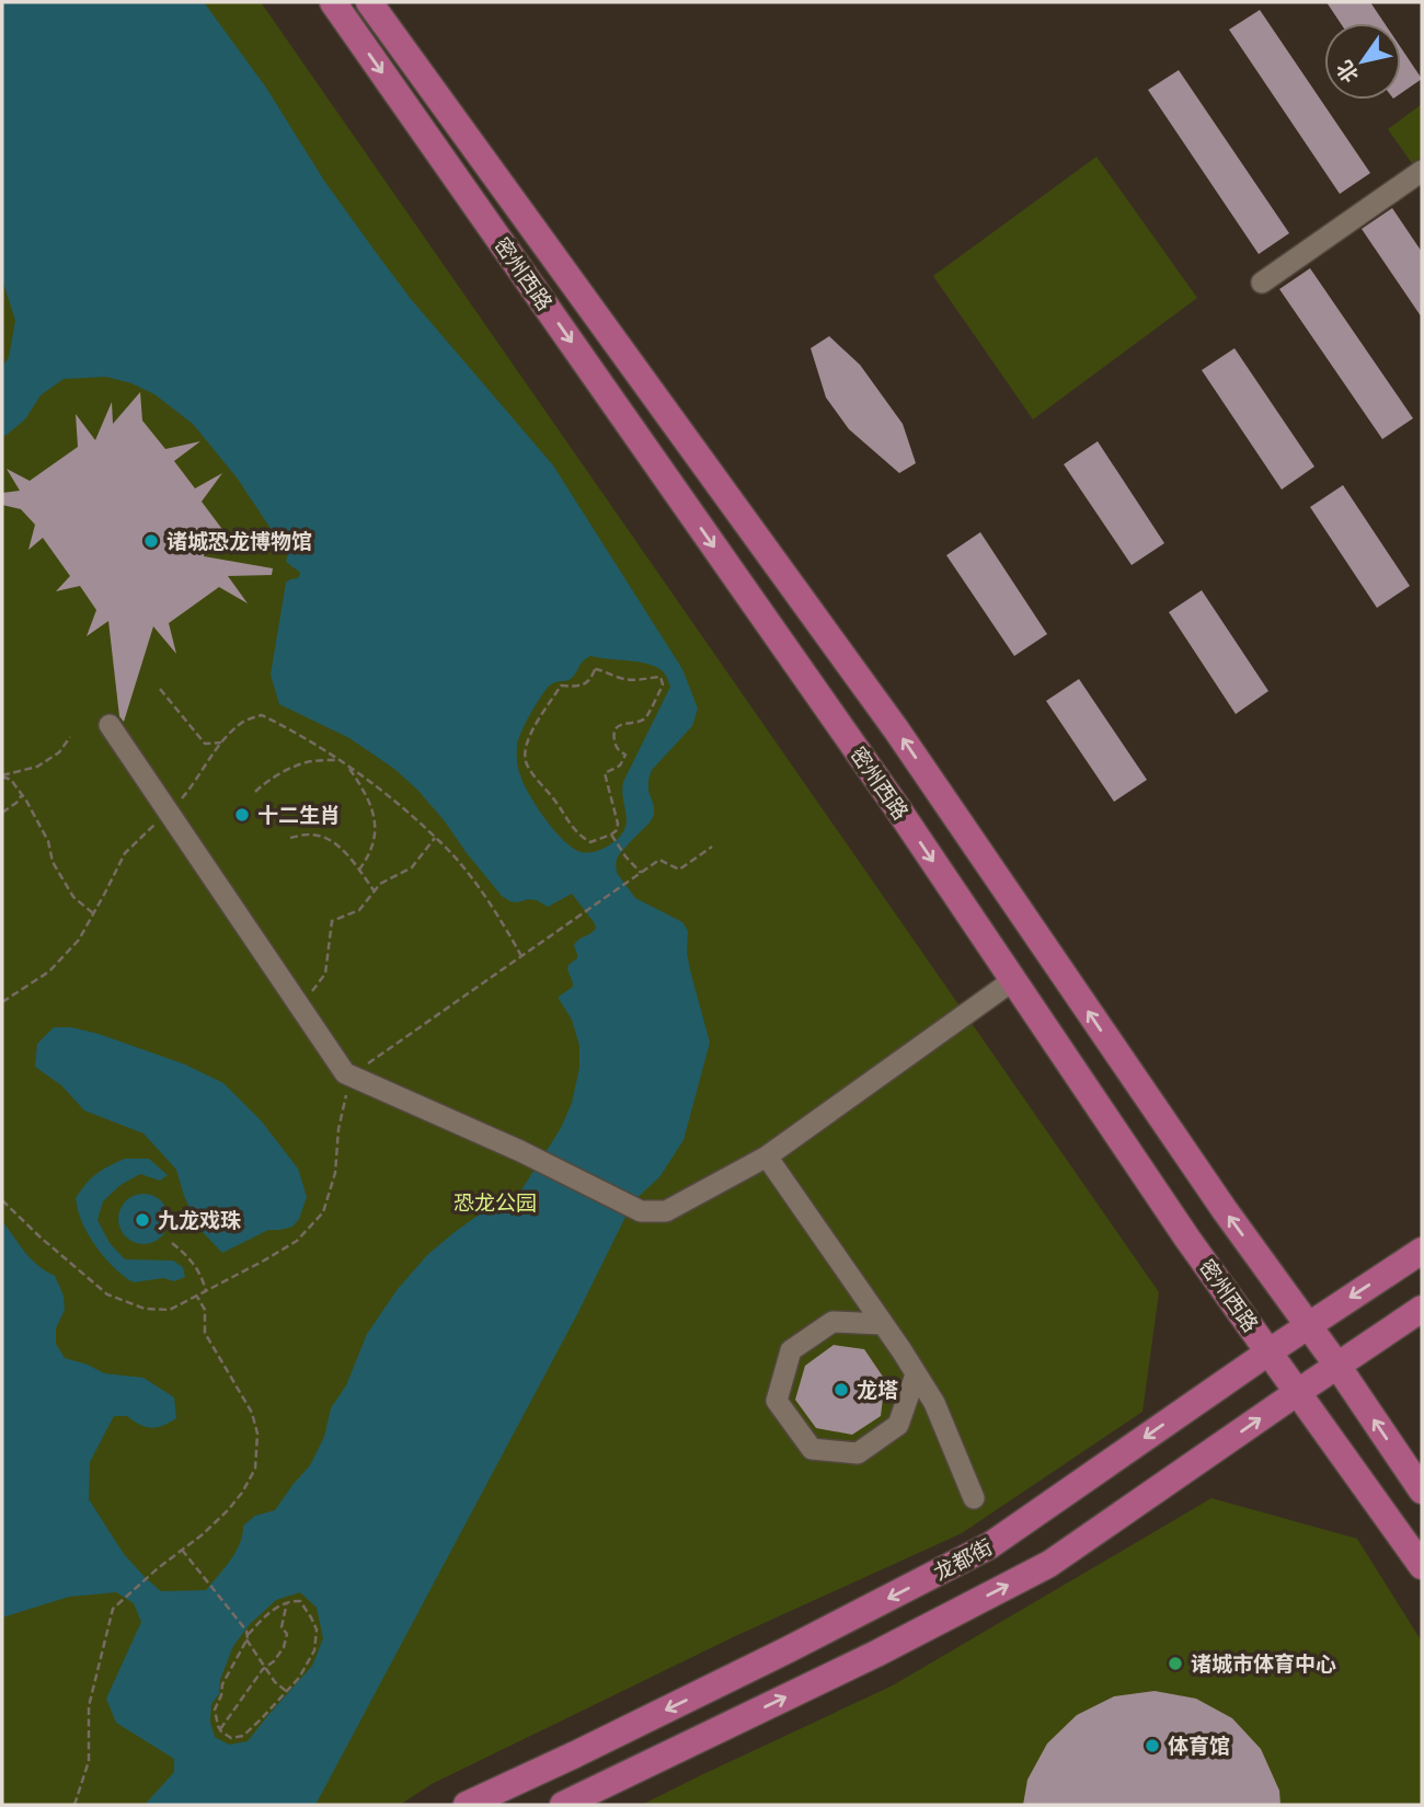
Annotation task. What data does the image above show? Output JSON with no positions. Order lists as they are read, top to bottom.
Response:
{
  "streets": {
    "main road": ["密州西路", "龙都街"]
  },
  "crossings": [
    ["密州西路", "龙都街"]
  ],
  "parks": ["恐龙公园"],
  "places": [
    "诸城恐龙博物馆",
    "十二生肖",
    "九龙戏珠",
    "龙塔",
    "诸城市体育中心",
    "体育馆"
  ],
  "north": "bottom left"
}
